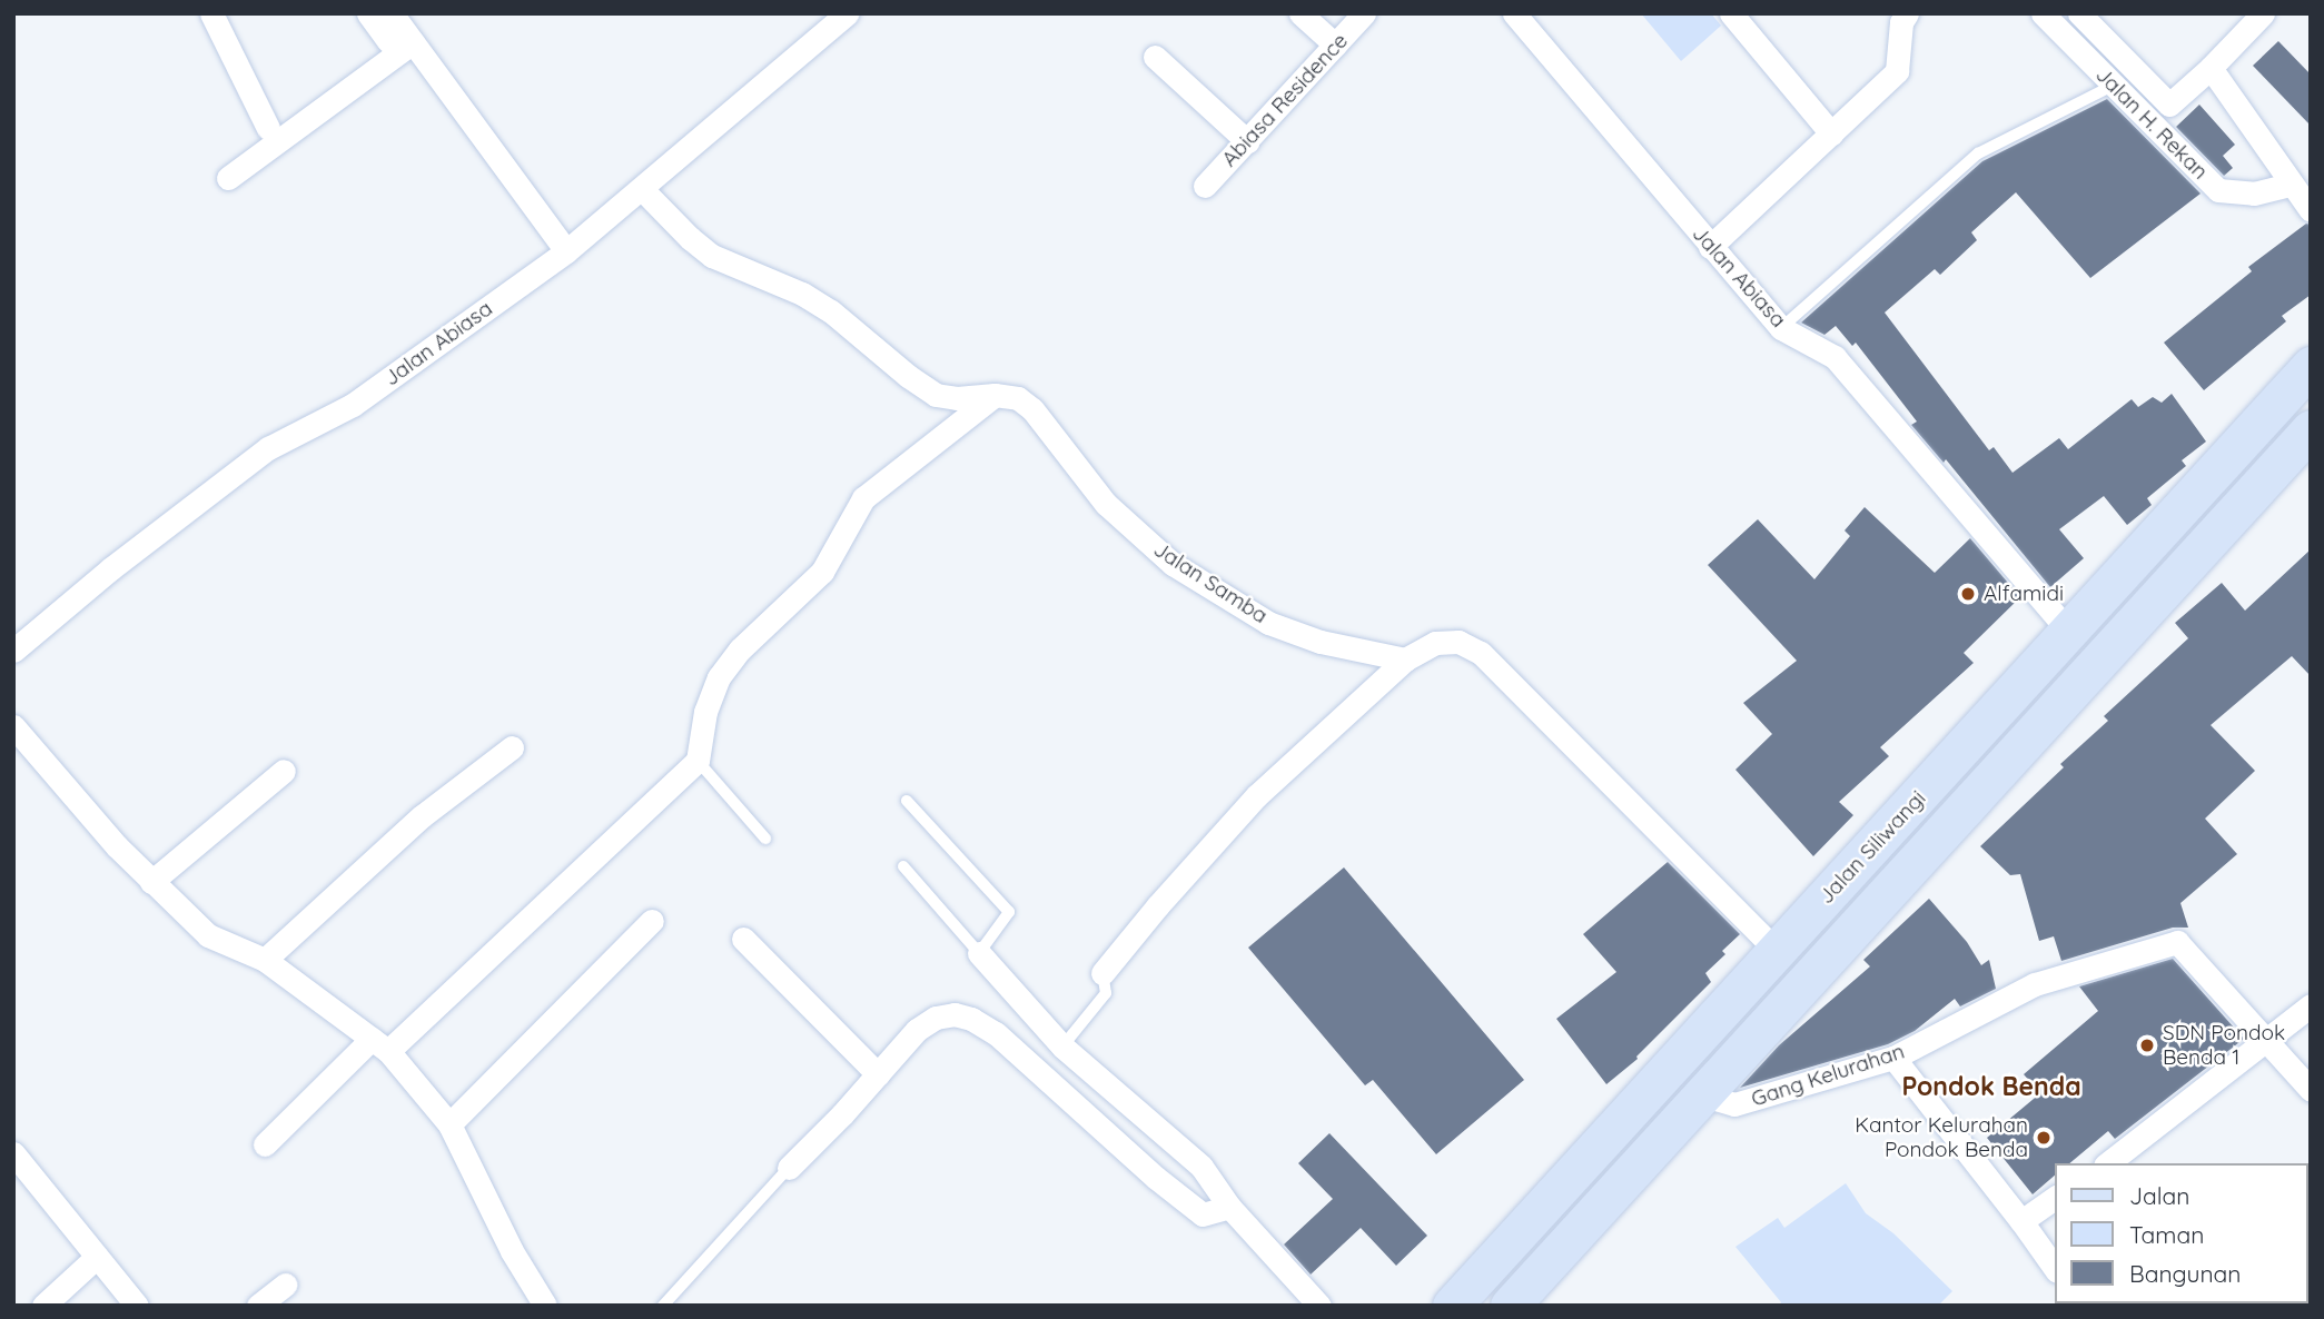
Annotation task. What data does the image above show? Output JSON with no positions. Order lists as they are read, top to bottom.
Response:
{
  "streets": {
    "main road": ["Jalan Siliwangi"],
    "street": [
      "Abiasa Residence",
      "Jalan H. Rekan",
      "Jalan Abiasa",
      "Jalan Samba",
      "Gang Kelurahan"
    ]
  },
  "crossings": [
    ["Jalan Abiasa", "Jalan Samba"],
    ["Jalan Abiasa", "Jalan Siliwangi"],
    ["Jalan Siliwangi", "Gang Kelurahan"]
  ],
  "districts": ["Pondok Benda"],
  "places": ["Alfamidi", "SDN Pondok Benda 1", "Kantor Kelurahan Pondok Benda"],
  "legend": ["Jalan", "Taman", "Bangunan"]
}
